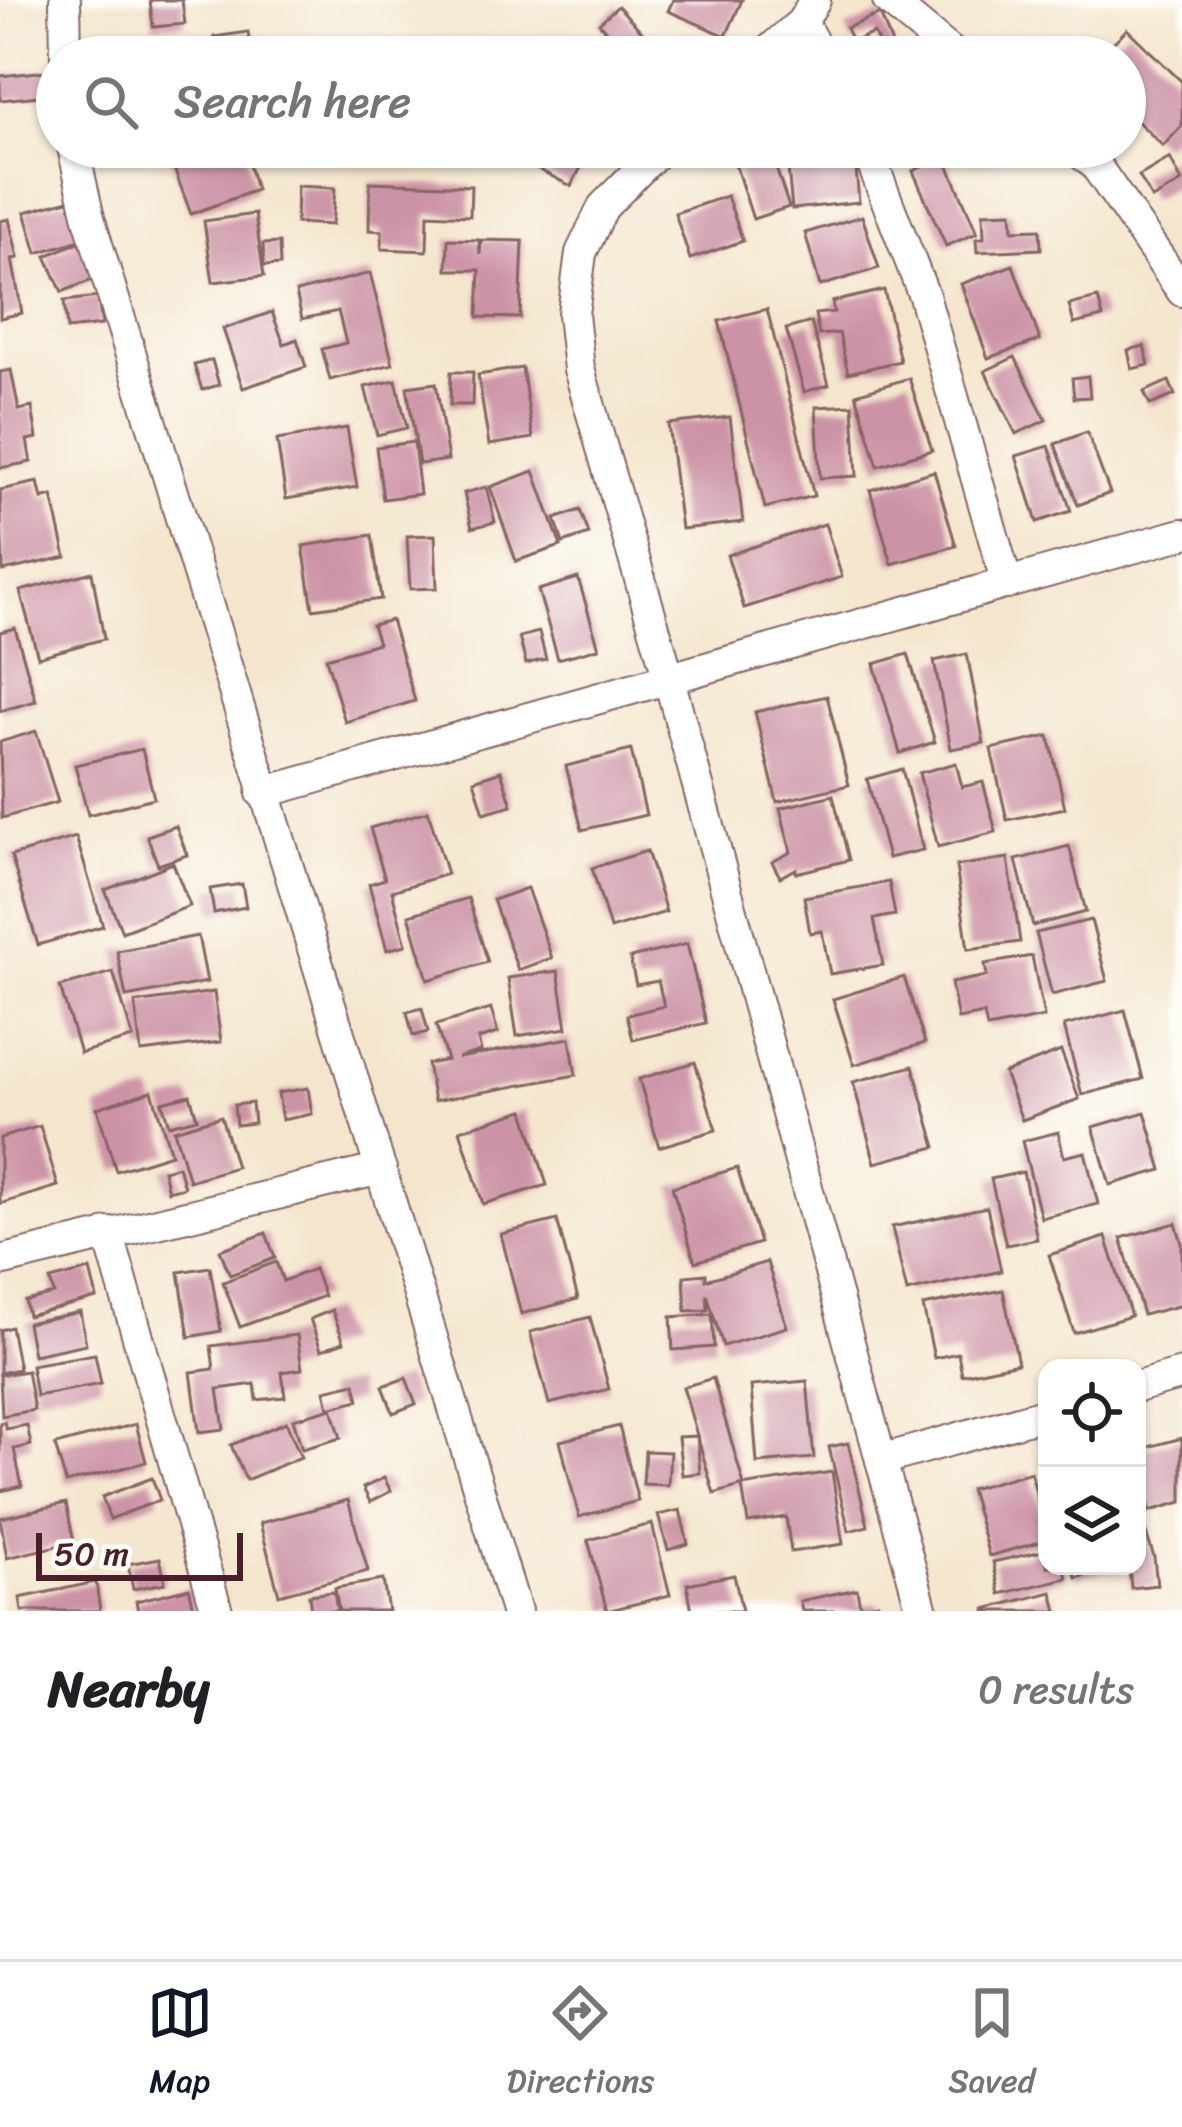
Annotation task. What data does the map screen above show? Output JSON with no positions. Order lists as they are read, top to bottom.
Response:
{
  "scale_bar": "50 m",
  "page": {
    "search": "Search here",
    "scale": "50 m",
    "heading": ["Nearby", "0 results"],
    "nav": ["Map", "Directions", "Saved"]
  }
}
